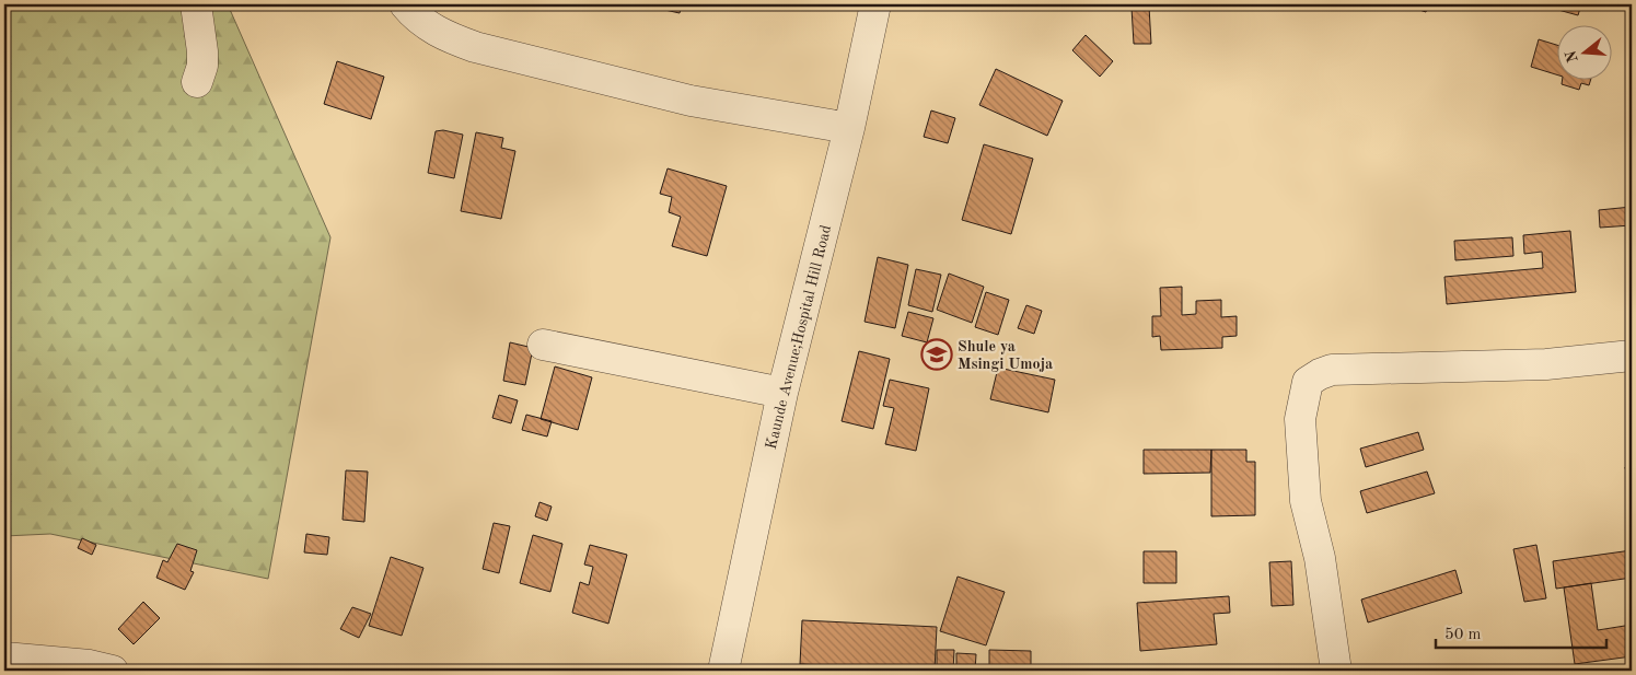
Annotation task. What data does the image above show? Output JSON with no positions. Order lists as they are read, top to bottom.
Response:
{
  "streets": {
    "street": ["Kaunde Avenue;Hospital Hill Road"]
  },
  "places": {
    "school or university": ["Shule ya Msingi Umoja"]
  },
  "scale_bar": "50 m",
  "north": "left"
}
